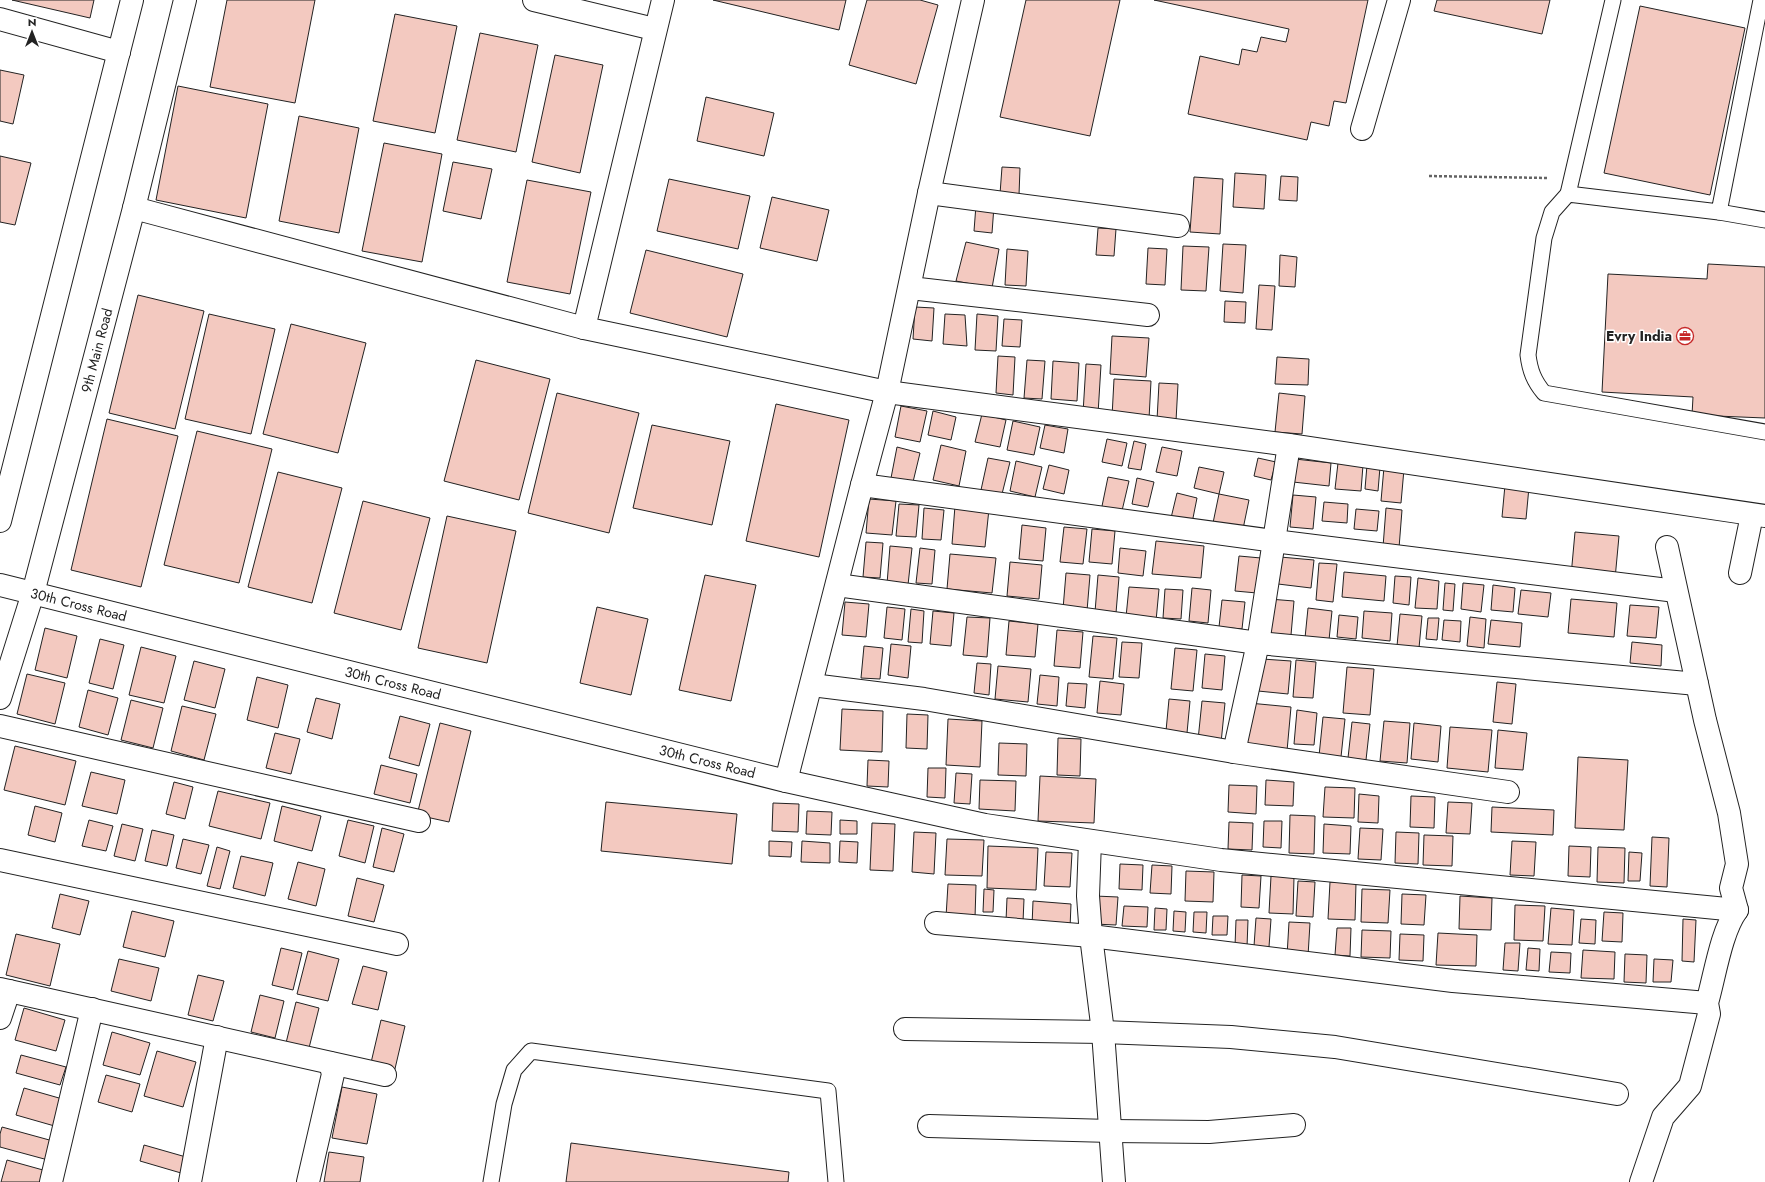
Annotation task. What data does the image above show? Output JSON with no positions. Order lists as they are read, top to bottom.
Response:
{
  "streets": {
    "street": ["9th Main Road", "30th Cross Road"]
  },
  "crossings": [
    ["9th Main Road", "30th Cross Road"]
  ],
  "places": {
    "office": ["Evry India"]
  },
  "north": "top"
}
